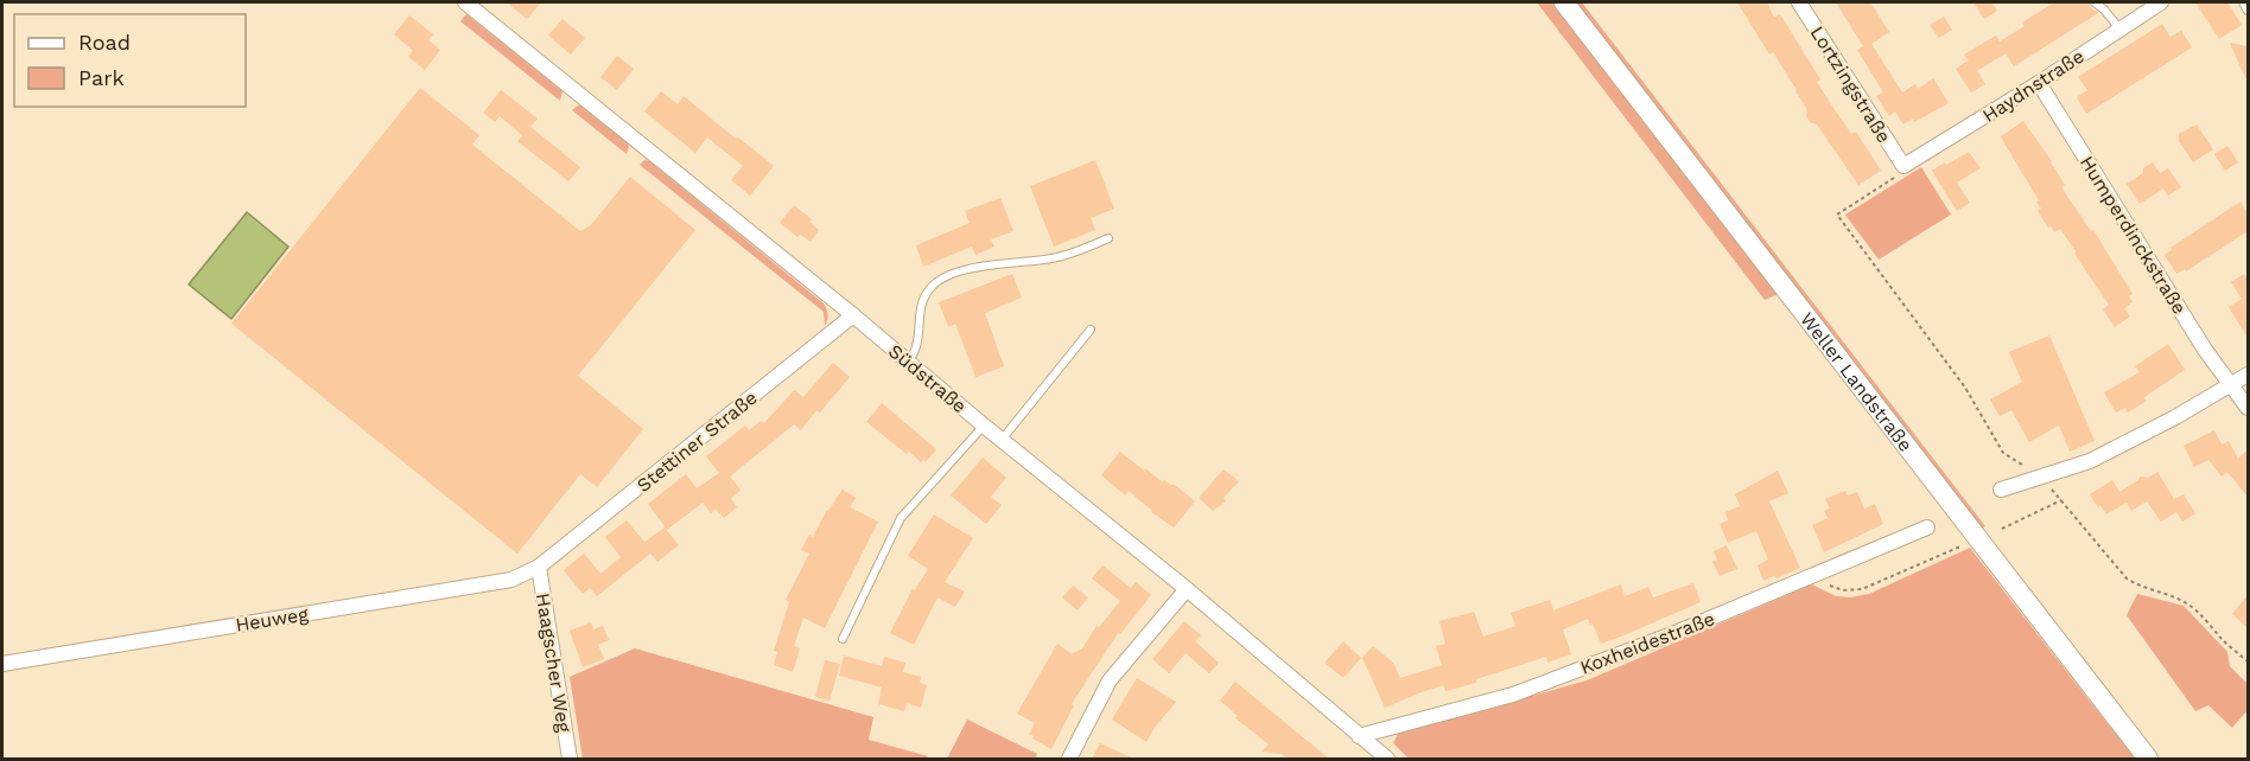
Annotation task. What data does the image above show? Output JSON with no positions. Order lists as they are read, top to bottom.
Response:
{
  "streets": {
    "main road": ["Weller Landstraße"],
    "street": [
      "Lortzingstraße",
      "Haydnstraße",
      "Humperdinckstraße",
      "Südstraße",
      "Stettiner Straße",
      "Heuweg",
      "Koxheidestraße",
      "Haagscher Weg"
    ]
  },
  "crossings": [
    ["Lortzingstraße", "Haydnstraße"],
    ["Haydnstraße", "Humperdinckstraße"],
    ["Südstraße", "Stettiner Straße"],
    ["Südstraße", "Koxheidestraße"],
    ["Stettiner Straße", "Heuweg"],
    ["Stettiner Straße", "Haagscher Weg"],
    ["Heuweg", "Haagscher Weg"]
  ],
  "legend": ["Road", "Park"]
}
